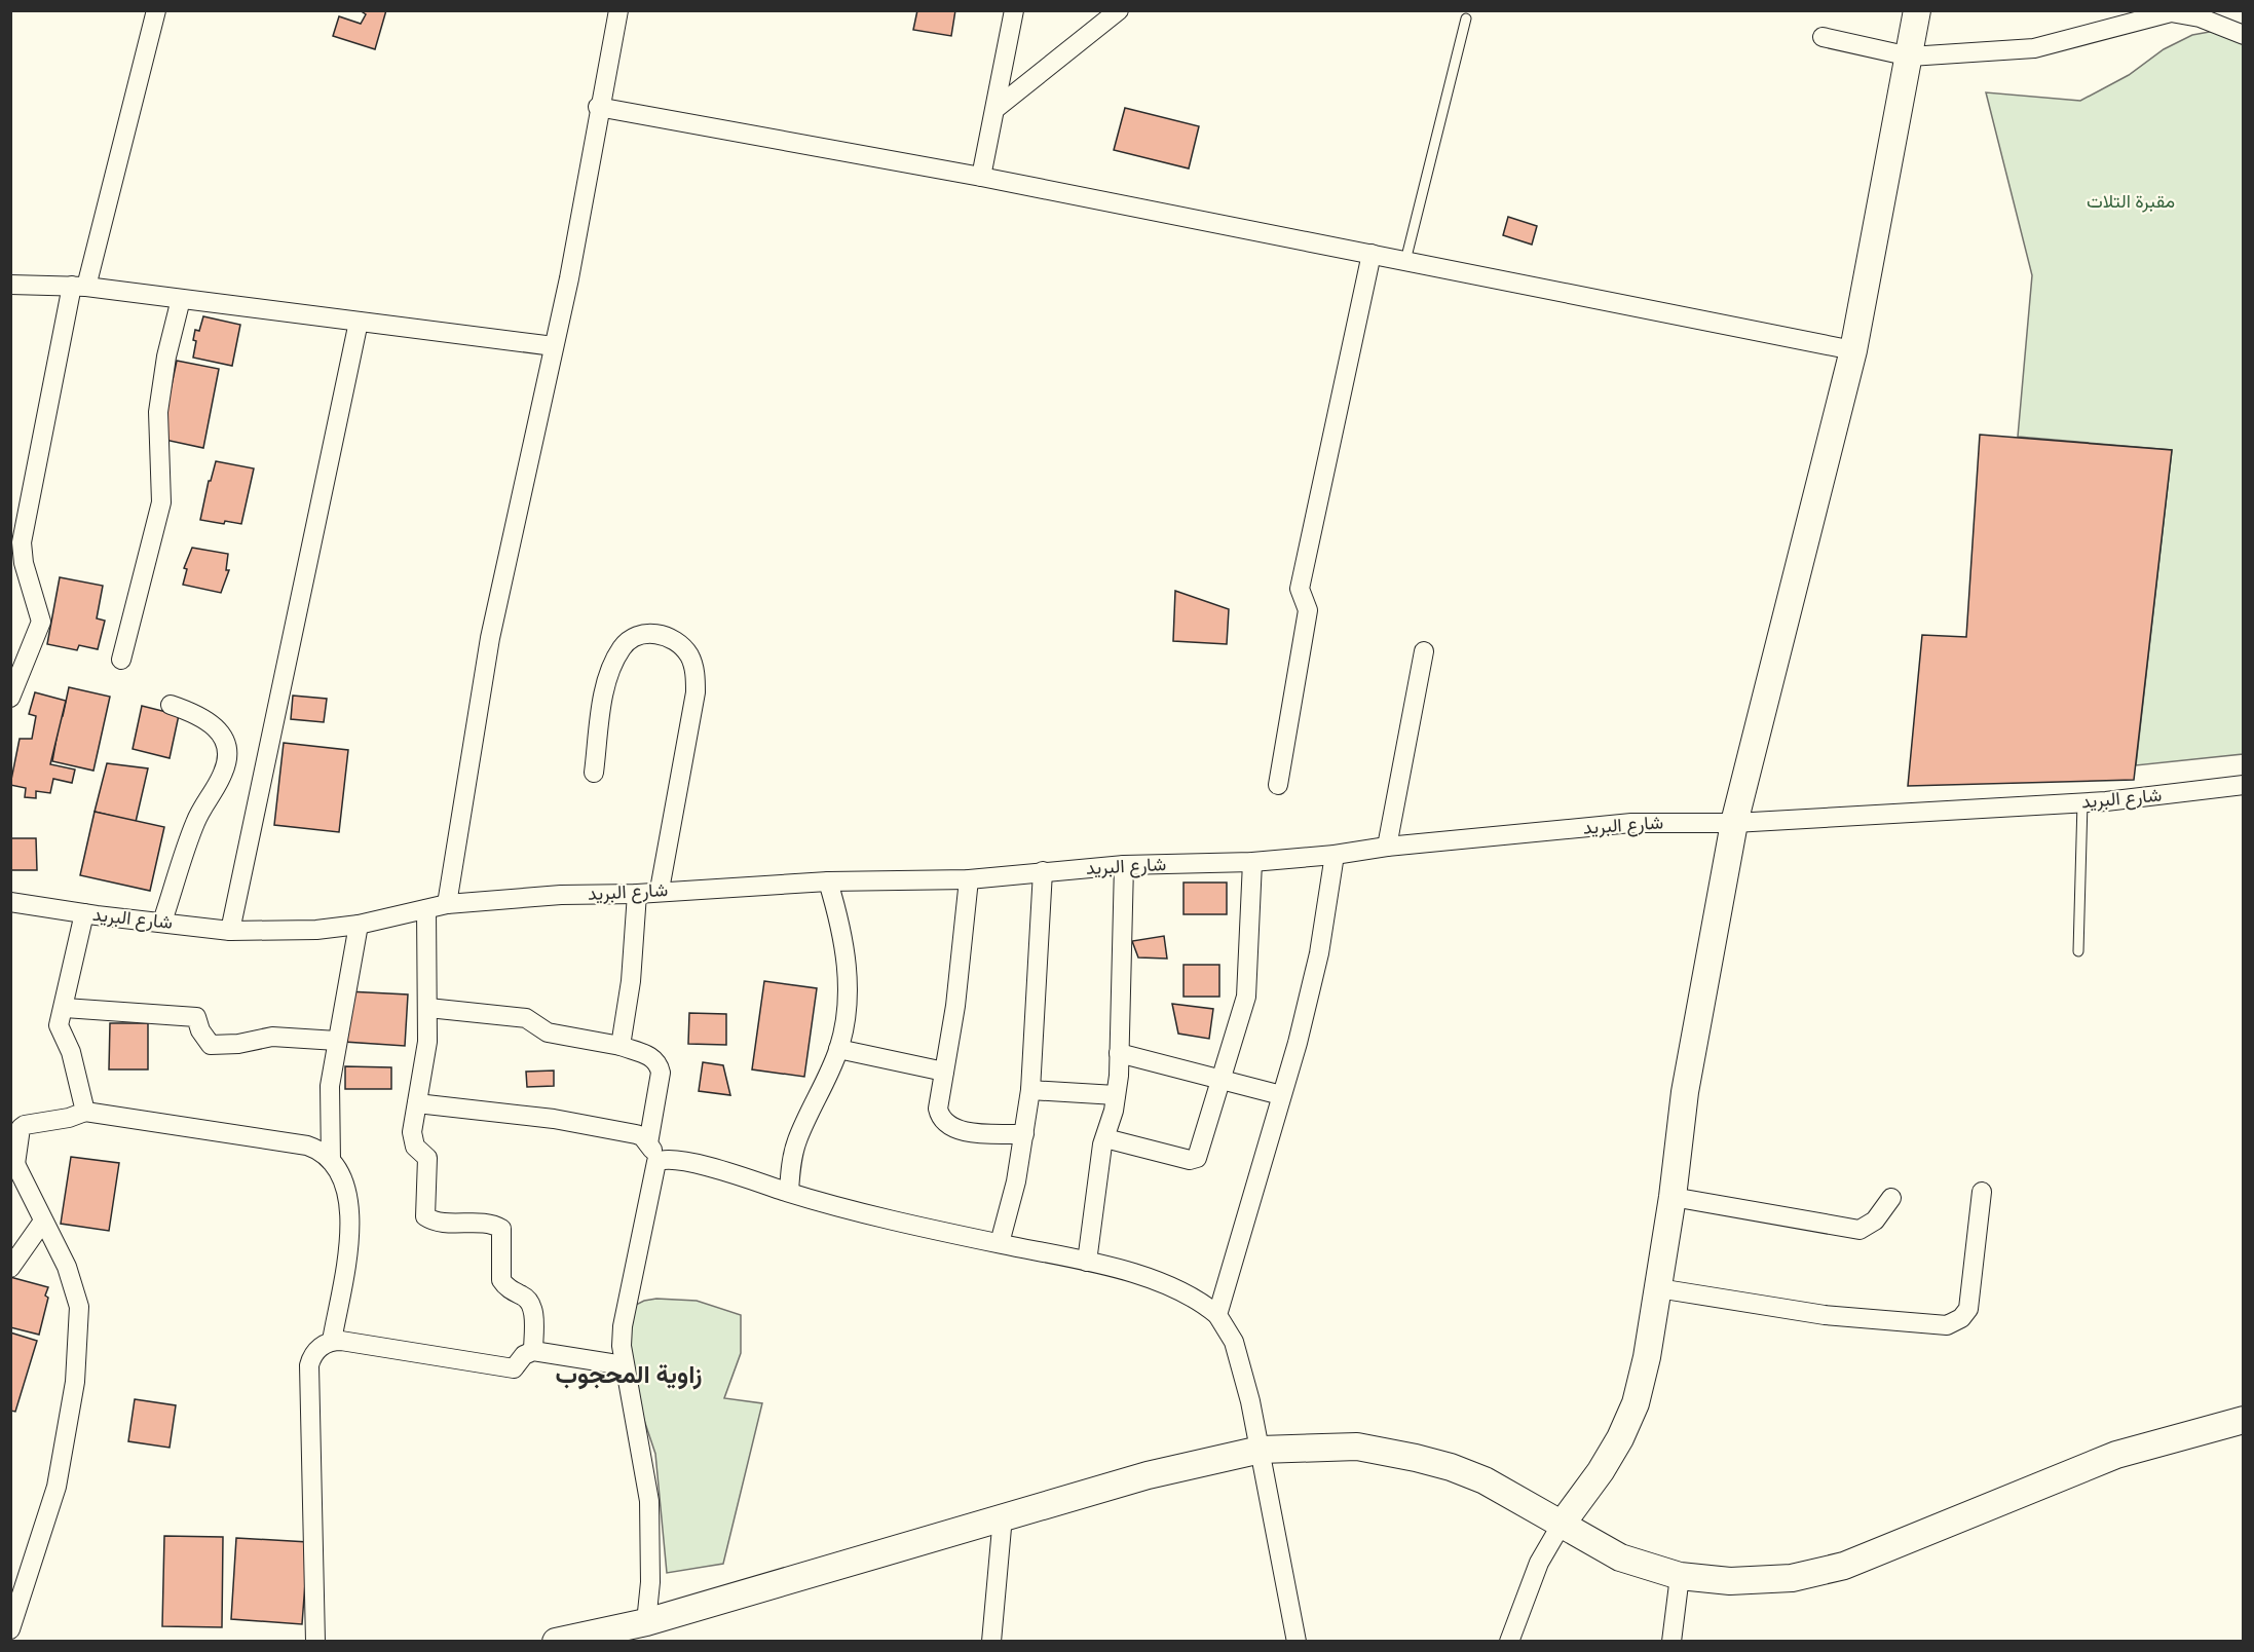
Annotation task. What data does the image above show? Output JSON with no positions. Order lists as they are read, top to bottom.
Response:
{
  "streets": {
    "street": ["شارع البريد"]
  },
  "districts": ["زاوية المحجوب"],
  "parks": ["مقبرة التلات"]
}
